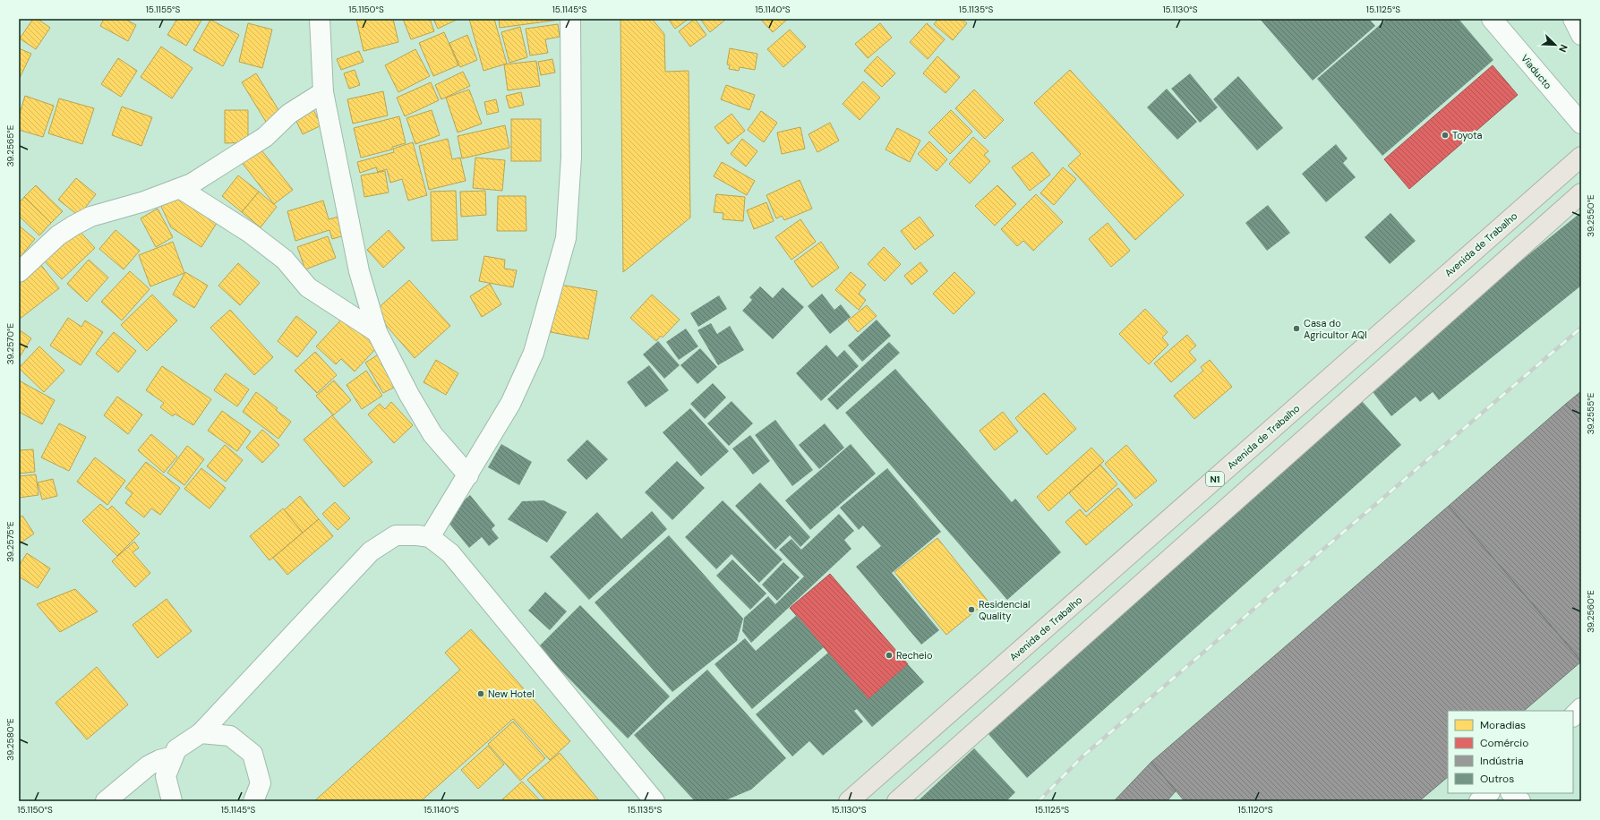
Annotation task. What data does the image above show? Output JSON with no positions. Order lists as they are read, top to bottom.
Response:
{
  "streets": {
    "highway": ["Avenida de Trabalho", "N1"],
    "street": ["Viaducto"]
  },
  "places": [
    "Toyota",
    "Casa do Agricultor AQI",
    "Residencial Quality",
    "Recheio",
    "New Hotel"
  ],
  "legend": [
    "Moradias",
    "Comércio",
    "Indústria",
    "Outros"
  ],
  "north": "bottom right",
  "coordinates": [
    "15.1155°S",
    "15.1150°S",
    "15.1145°S",
    "15.1140°S",
    "15.1135°S",
    "15.1130°S",
    "15.1125°S",
    "39.2565°E",
    "39.2550°E",
    "39.2570°E",
    "39.2555°E",
    "39.2575°E",
    "39.2560°E",
    "39.2580°E",
    "15.1120°S"
  ]
}
